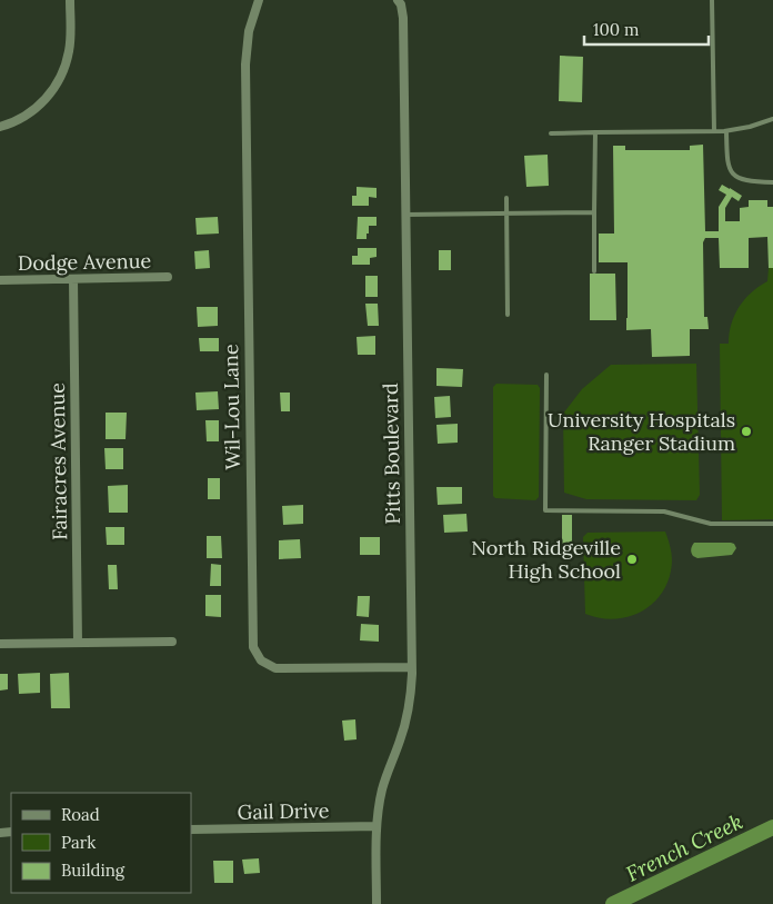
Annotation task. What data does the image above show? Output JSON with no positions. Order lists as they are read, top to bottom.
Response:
{
  "streets": {
    "street": [
      "Dodge Avenue",
      "Wil-Lou Lane",
      "Pitts Boulevard",
      "Fairacres Avenue",
      "Gail Drive"
    ]
  },
  "crossings": [
    ["Dodge Avenue", "Fairacres Avenue"],
    ["Wil-Lou Lane", "Pitts Boulevard"],
    ["Pitts Boulevard", "Gail Drive"]
  ],
  "water": ["French Creek"],
  "places": ["University Hospitals Ranger Stadium", "North Ridgeville High School"],
  "legend": ["Road", "Park", "Building"],
  "scale_bar": "100 m"
}
